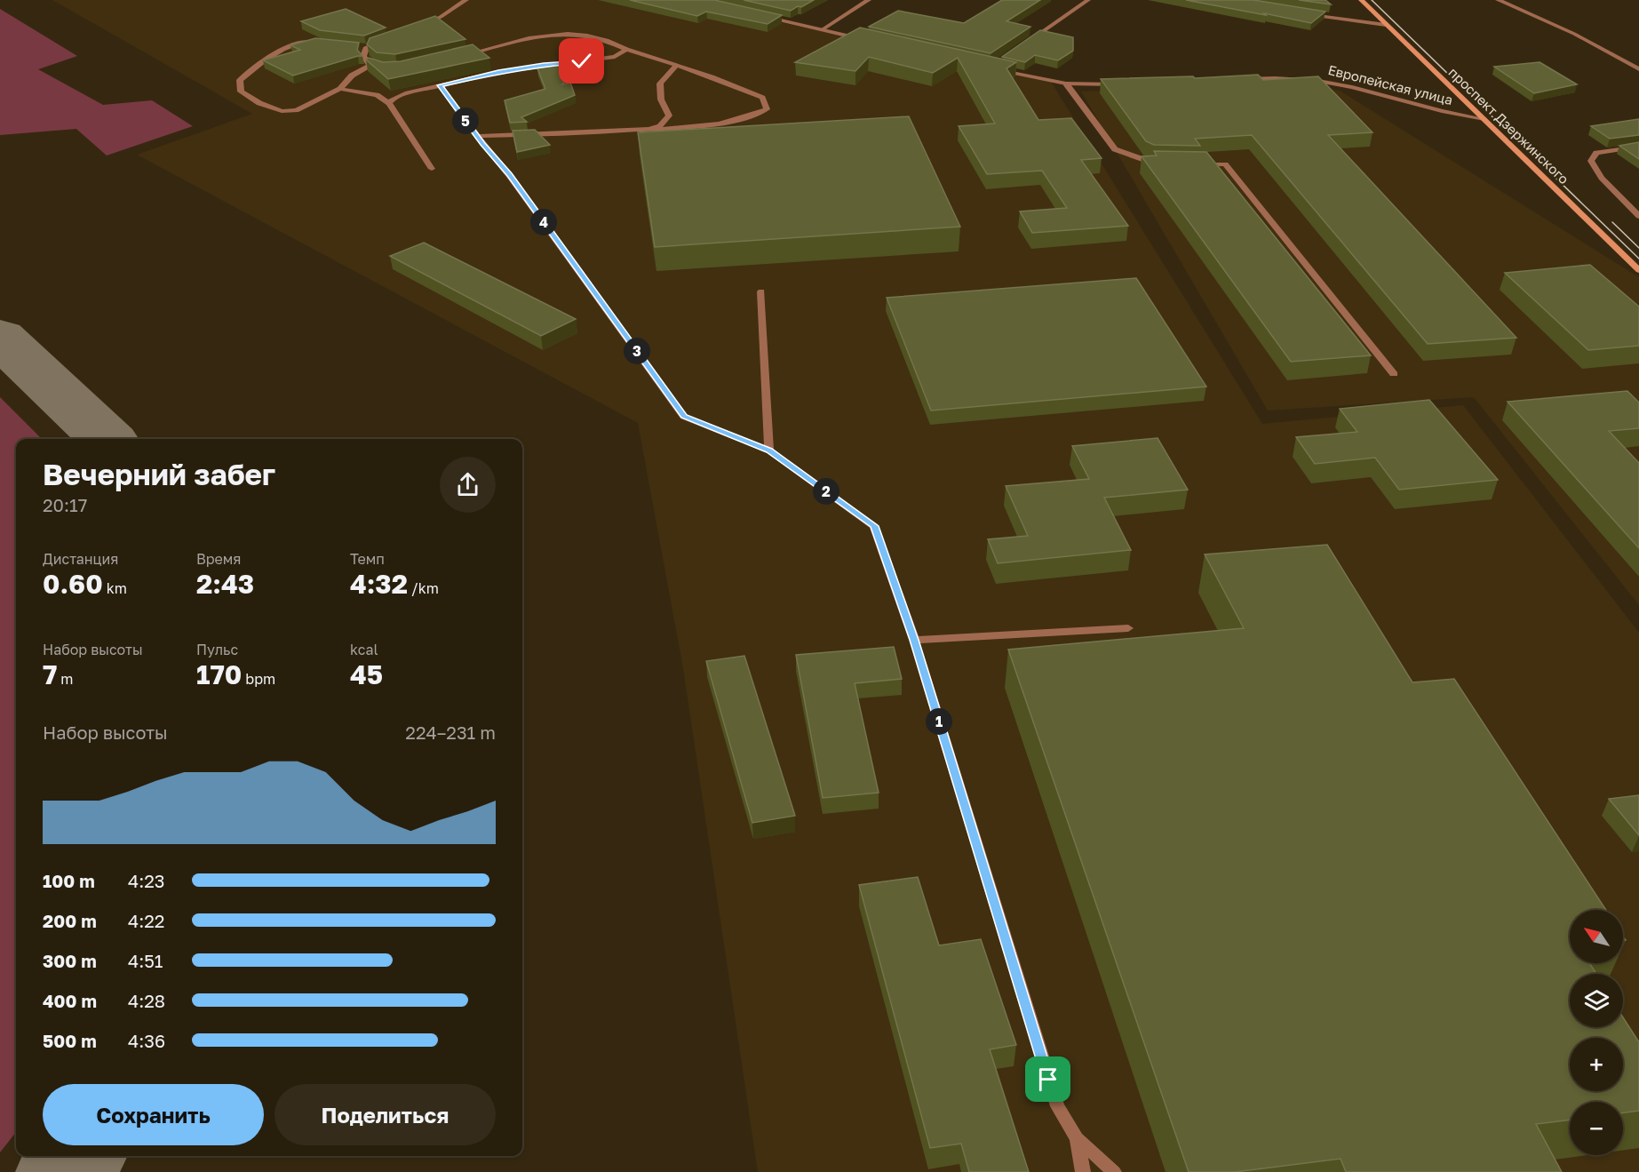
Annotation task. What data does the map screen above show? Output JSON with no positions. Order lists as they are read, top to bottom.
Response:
{
  "streets": {
    "main road": ["проспект Дзержинского"],
    "street": ["Европейская улица"]
  },
  "crossings": [
    ["Европейская улица", "проспект Дзержинского"]
  ],
  "north": "top left",
  "page": {
    "pins": [
      "5",
      "4",
      "3",
      "2",
      "1"
    ],
    "heading": ["Вечерний забег", "20:17"],
    "stats": [
      ["Дистанция", "0.60 km"],
      ["Время", "2:43"],
      ["Темп", "4:32 /km"],
      ["Набор высоты", "7 m"],
      ["Пульс", "170 bpm"],
      ["kcal", "45"]
    ],
    "chart": ["Набор высоты", "224–231 m"],
    "list": [
      {
        "name": "100 m",
        "note": "4:23"
      },
      {
        "name": "200 m",
        "note": "4:22"
      },
      {
        "name": "300 m",
        "note": "4:51"
      },
      {
        "name": "400 m",
        "note": "4:28"
      },
      {
        "name": "500 m",
        "note": "4:36"
      }
    ],
    "map_buttons": ["+", "−"],
    "buttons": ["Сохранить", "Поделиться"]
  }
}
